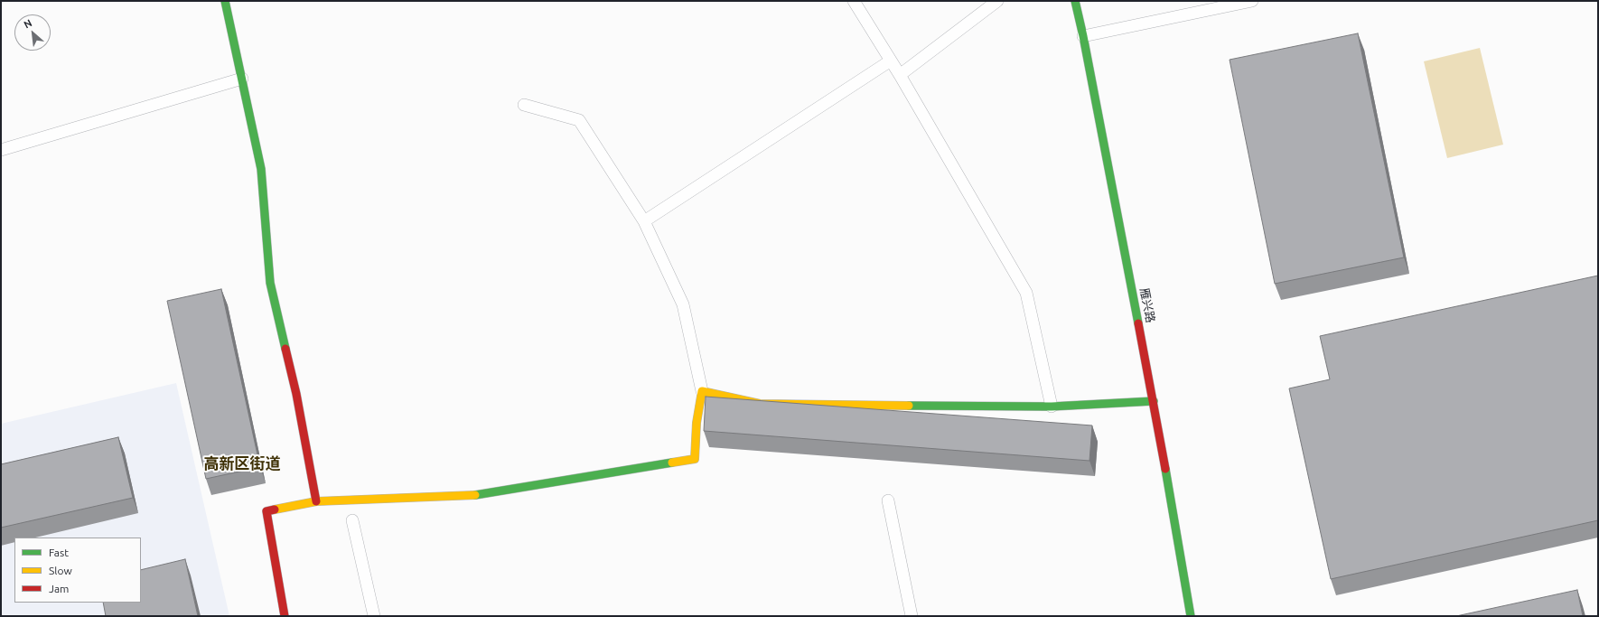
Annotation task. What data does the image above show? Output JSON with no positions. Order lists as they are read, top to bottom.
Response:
{
  "streets": {
    "street": ["雁兴路"]
  },
  "districts": ["高新区街道"],
  "legend": ["Fast", "Slow", "Jam"],
  "north": "top left"
}
